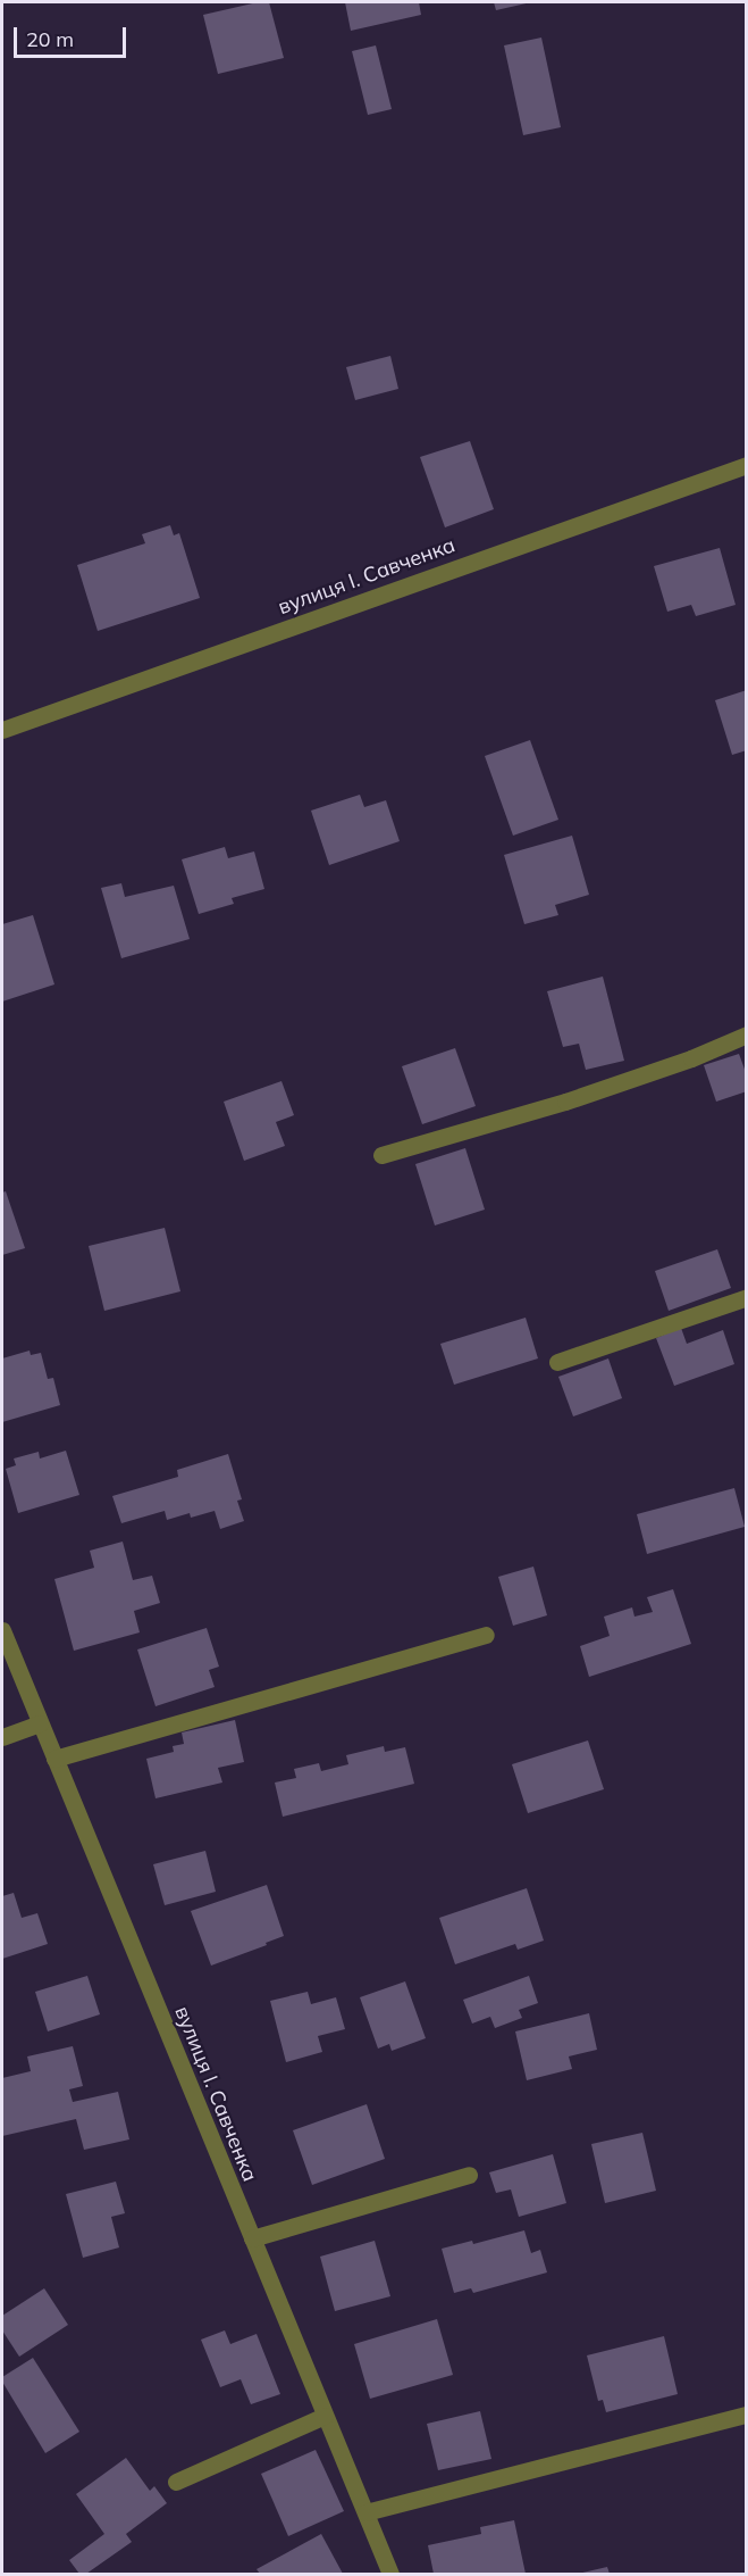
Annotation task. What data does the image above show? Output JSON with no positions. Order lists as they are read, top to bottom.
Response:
{
  "streets": {
    "street": ["вулиця І. Савченка"]
  },
  "scale_bar": "20 m"
}
